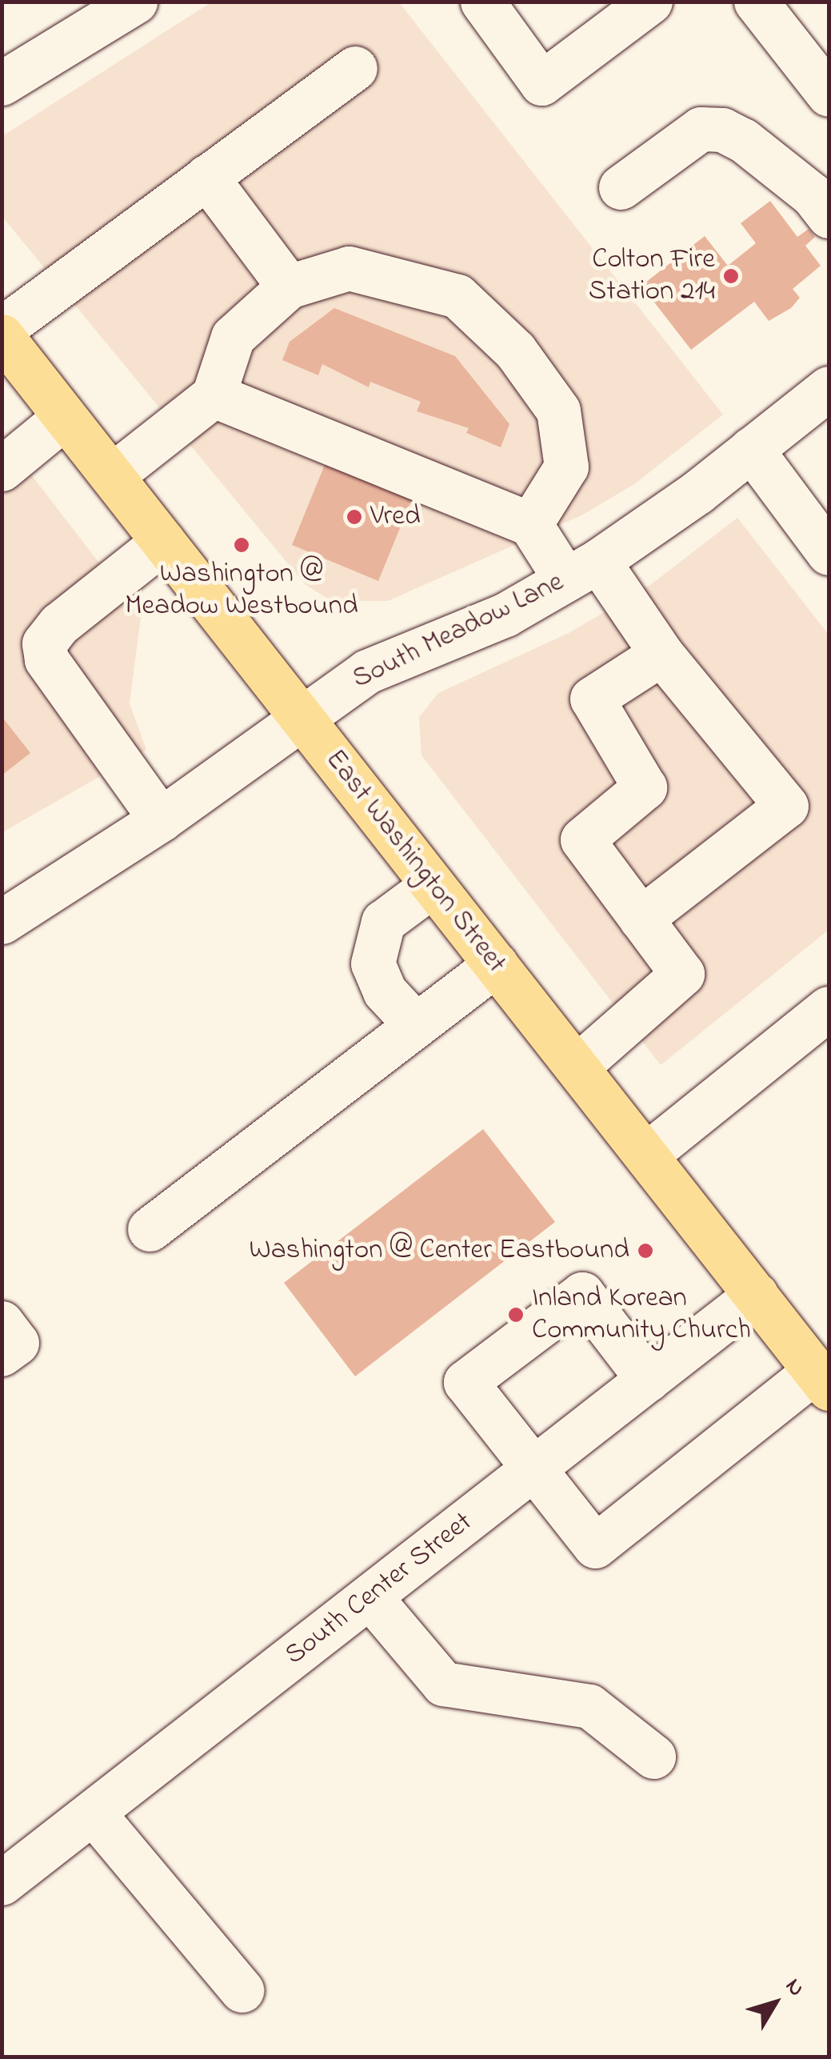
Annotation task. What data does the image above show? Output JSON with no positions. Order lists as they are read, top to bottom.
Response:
{
  "streets": {
    "main road": ["East Washington Street"],
    "street": ["South Meadow Lane", "South Center Street"]
  },
  "crossings": [
    ["South Meadow Lane", "East Washington Street"],
    ["East Washington Street", "South Center Street"]
  ],
  "places": [
    "Colton Fire Station 214",
    "Vred",
    "Washington @ Meadow Westbound",
    "Washington @ Center Eastbound",
    "Inland Korean Community Church"
  ],
  "north": "top right"
}
